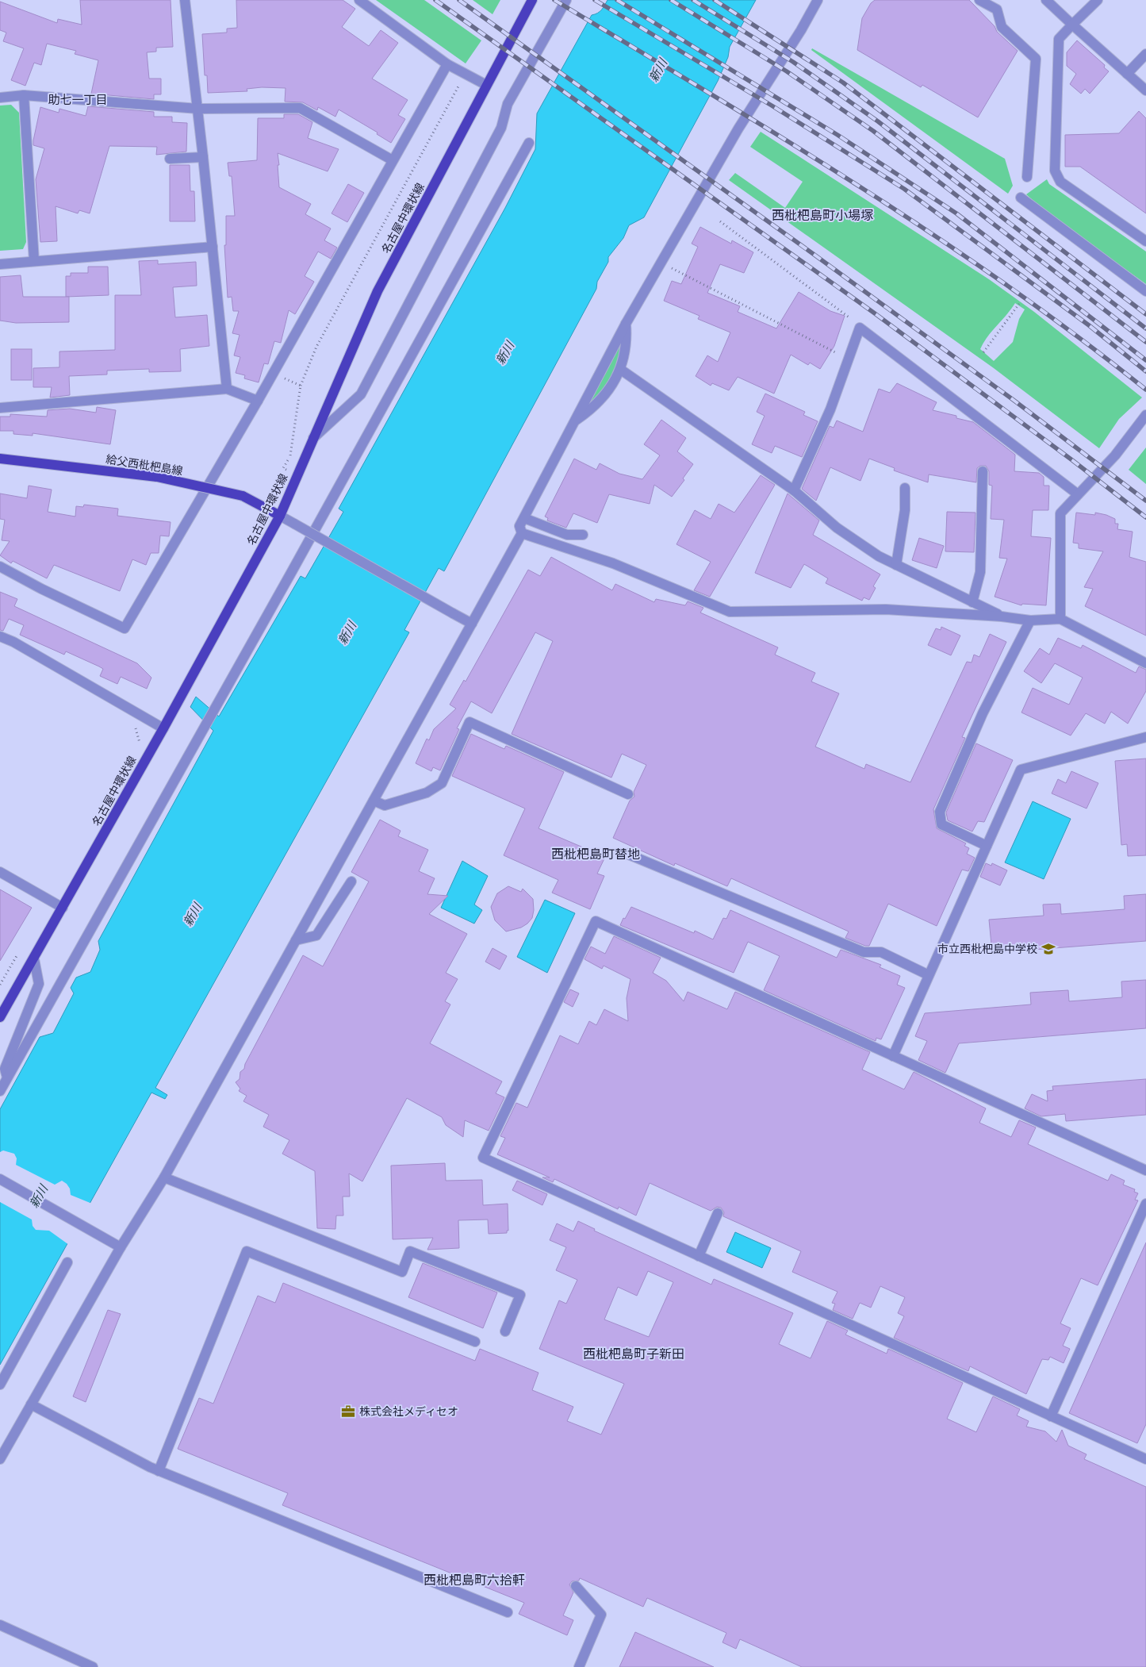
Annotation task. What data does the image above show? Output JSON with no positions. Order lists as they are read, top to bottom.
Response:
{
  "streets": {
    "main road": ["名古屋中環状線", "給父西枇杷島線"]
  },
  "crossings": [
    ["名古屋中環状線", "給父西枇杷島線"]
  ],
  "districts": [
    "助七一丁目",
    "西枇杷島町小場塚",
    "西枇杷島町替地",
    "西枇杷島町子新田",
    "西枇杷島町六拾軒"
  ],
  "water": ["新川"],
  "places": {
    "school or university": ["市立西枇杷島中学校"],
    "office": ["株式会社メディセオ"]
  }
}
